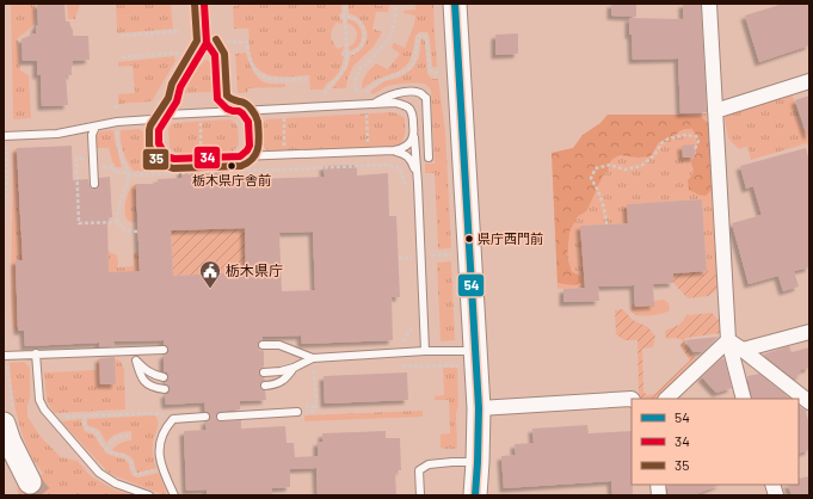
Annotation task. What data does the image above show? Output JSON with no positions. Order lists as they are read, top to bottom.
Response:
{
  "places": {
    "other": ["栃木県庁舎前", "県庁西門前"],
    "public building": ["栃木県庁"]
  },
  "lines": ["transit line 54", "transit line 34", "transit line 35"],
  "legend": ["54", "34", "35"]
}
